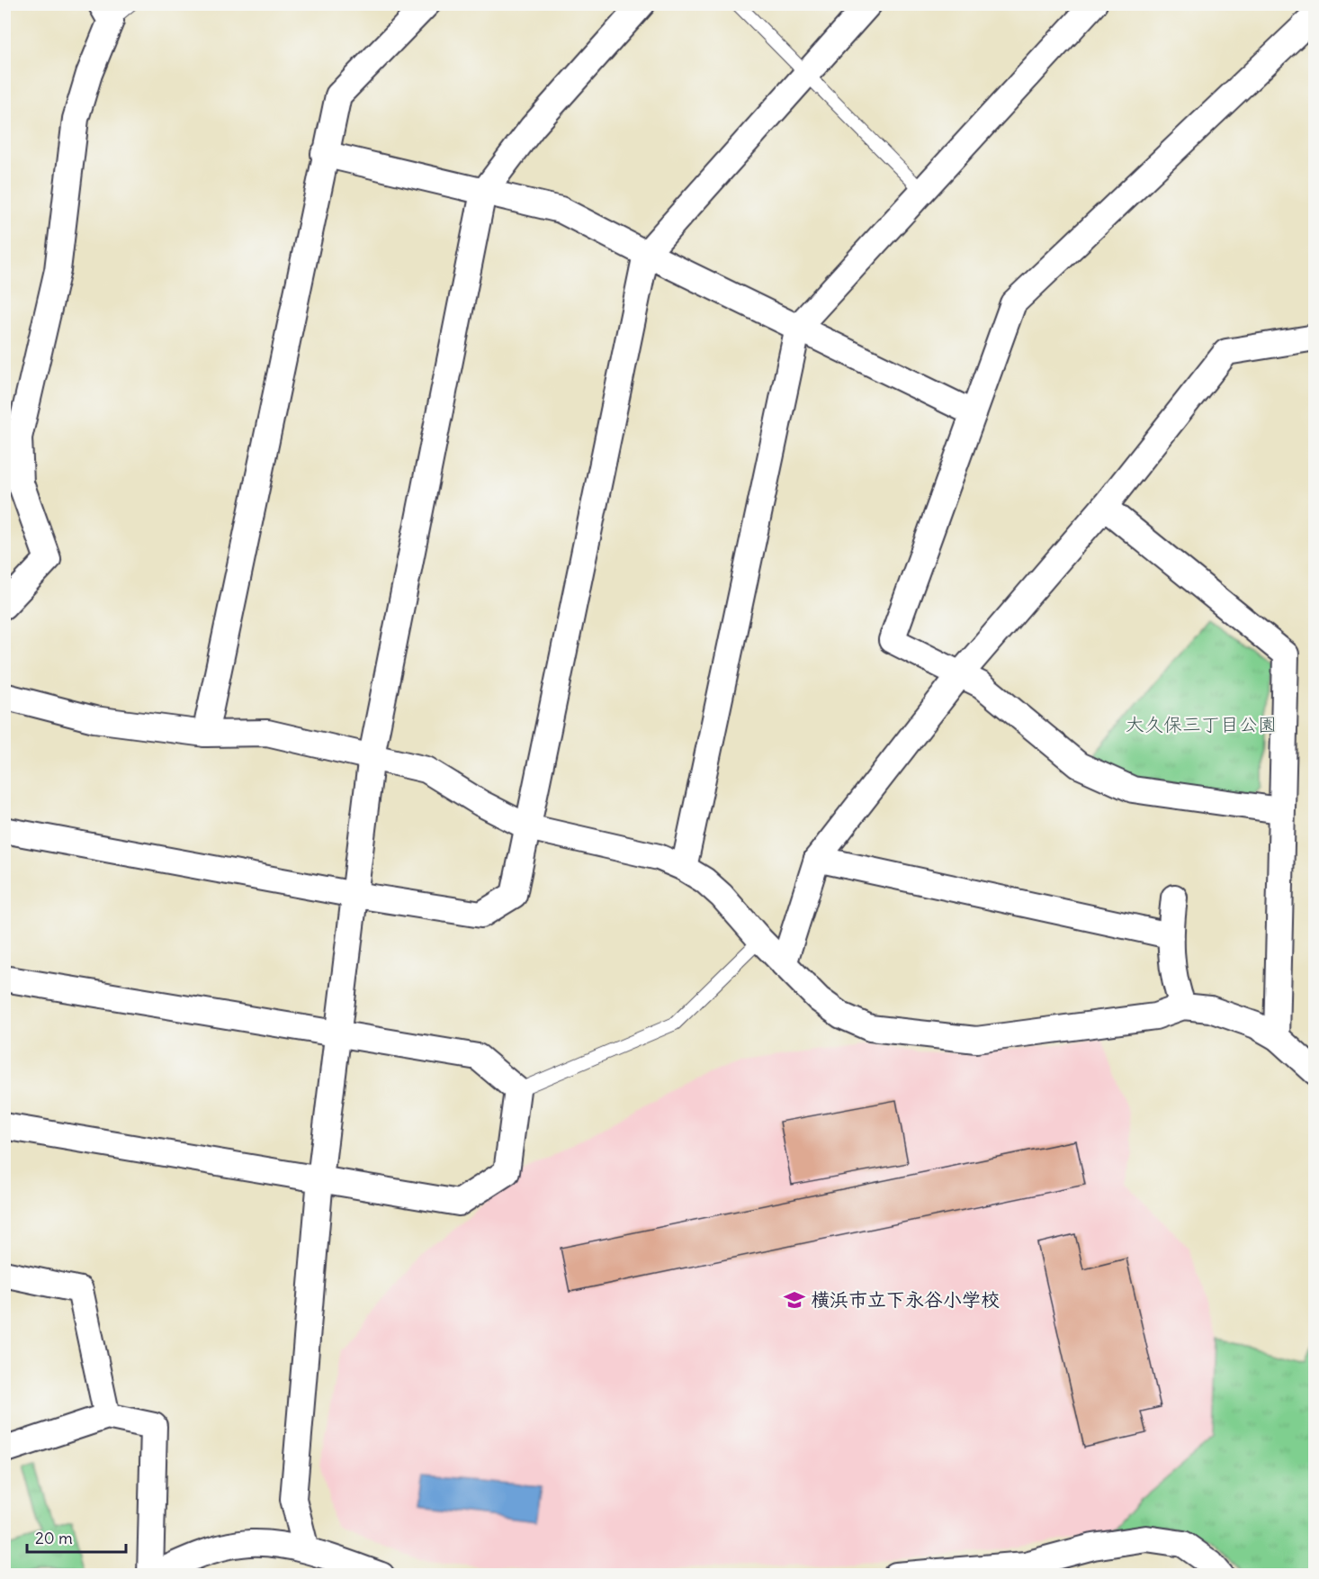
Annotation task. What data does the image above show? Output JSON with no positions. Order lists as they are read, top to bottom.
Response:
{
  "parks": ["大久保三丁目公園"],
  "places": {
    "school or university": ["横浜市立下永谷小学校"]
  },
  "scale_bar": "20 m"
}
